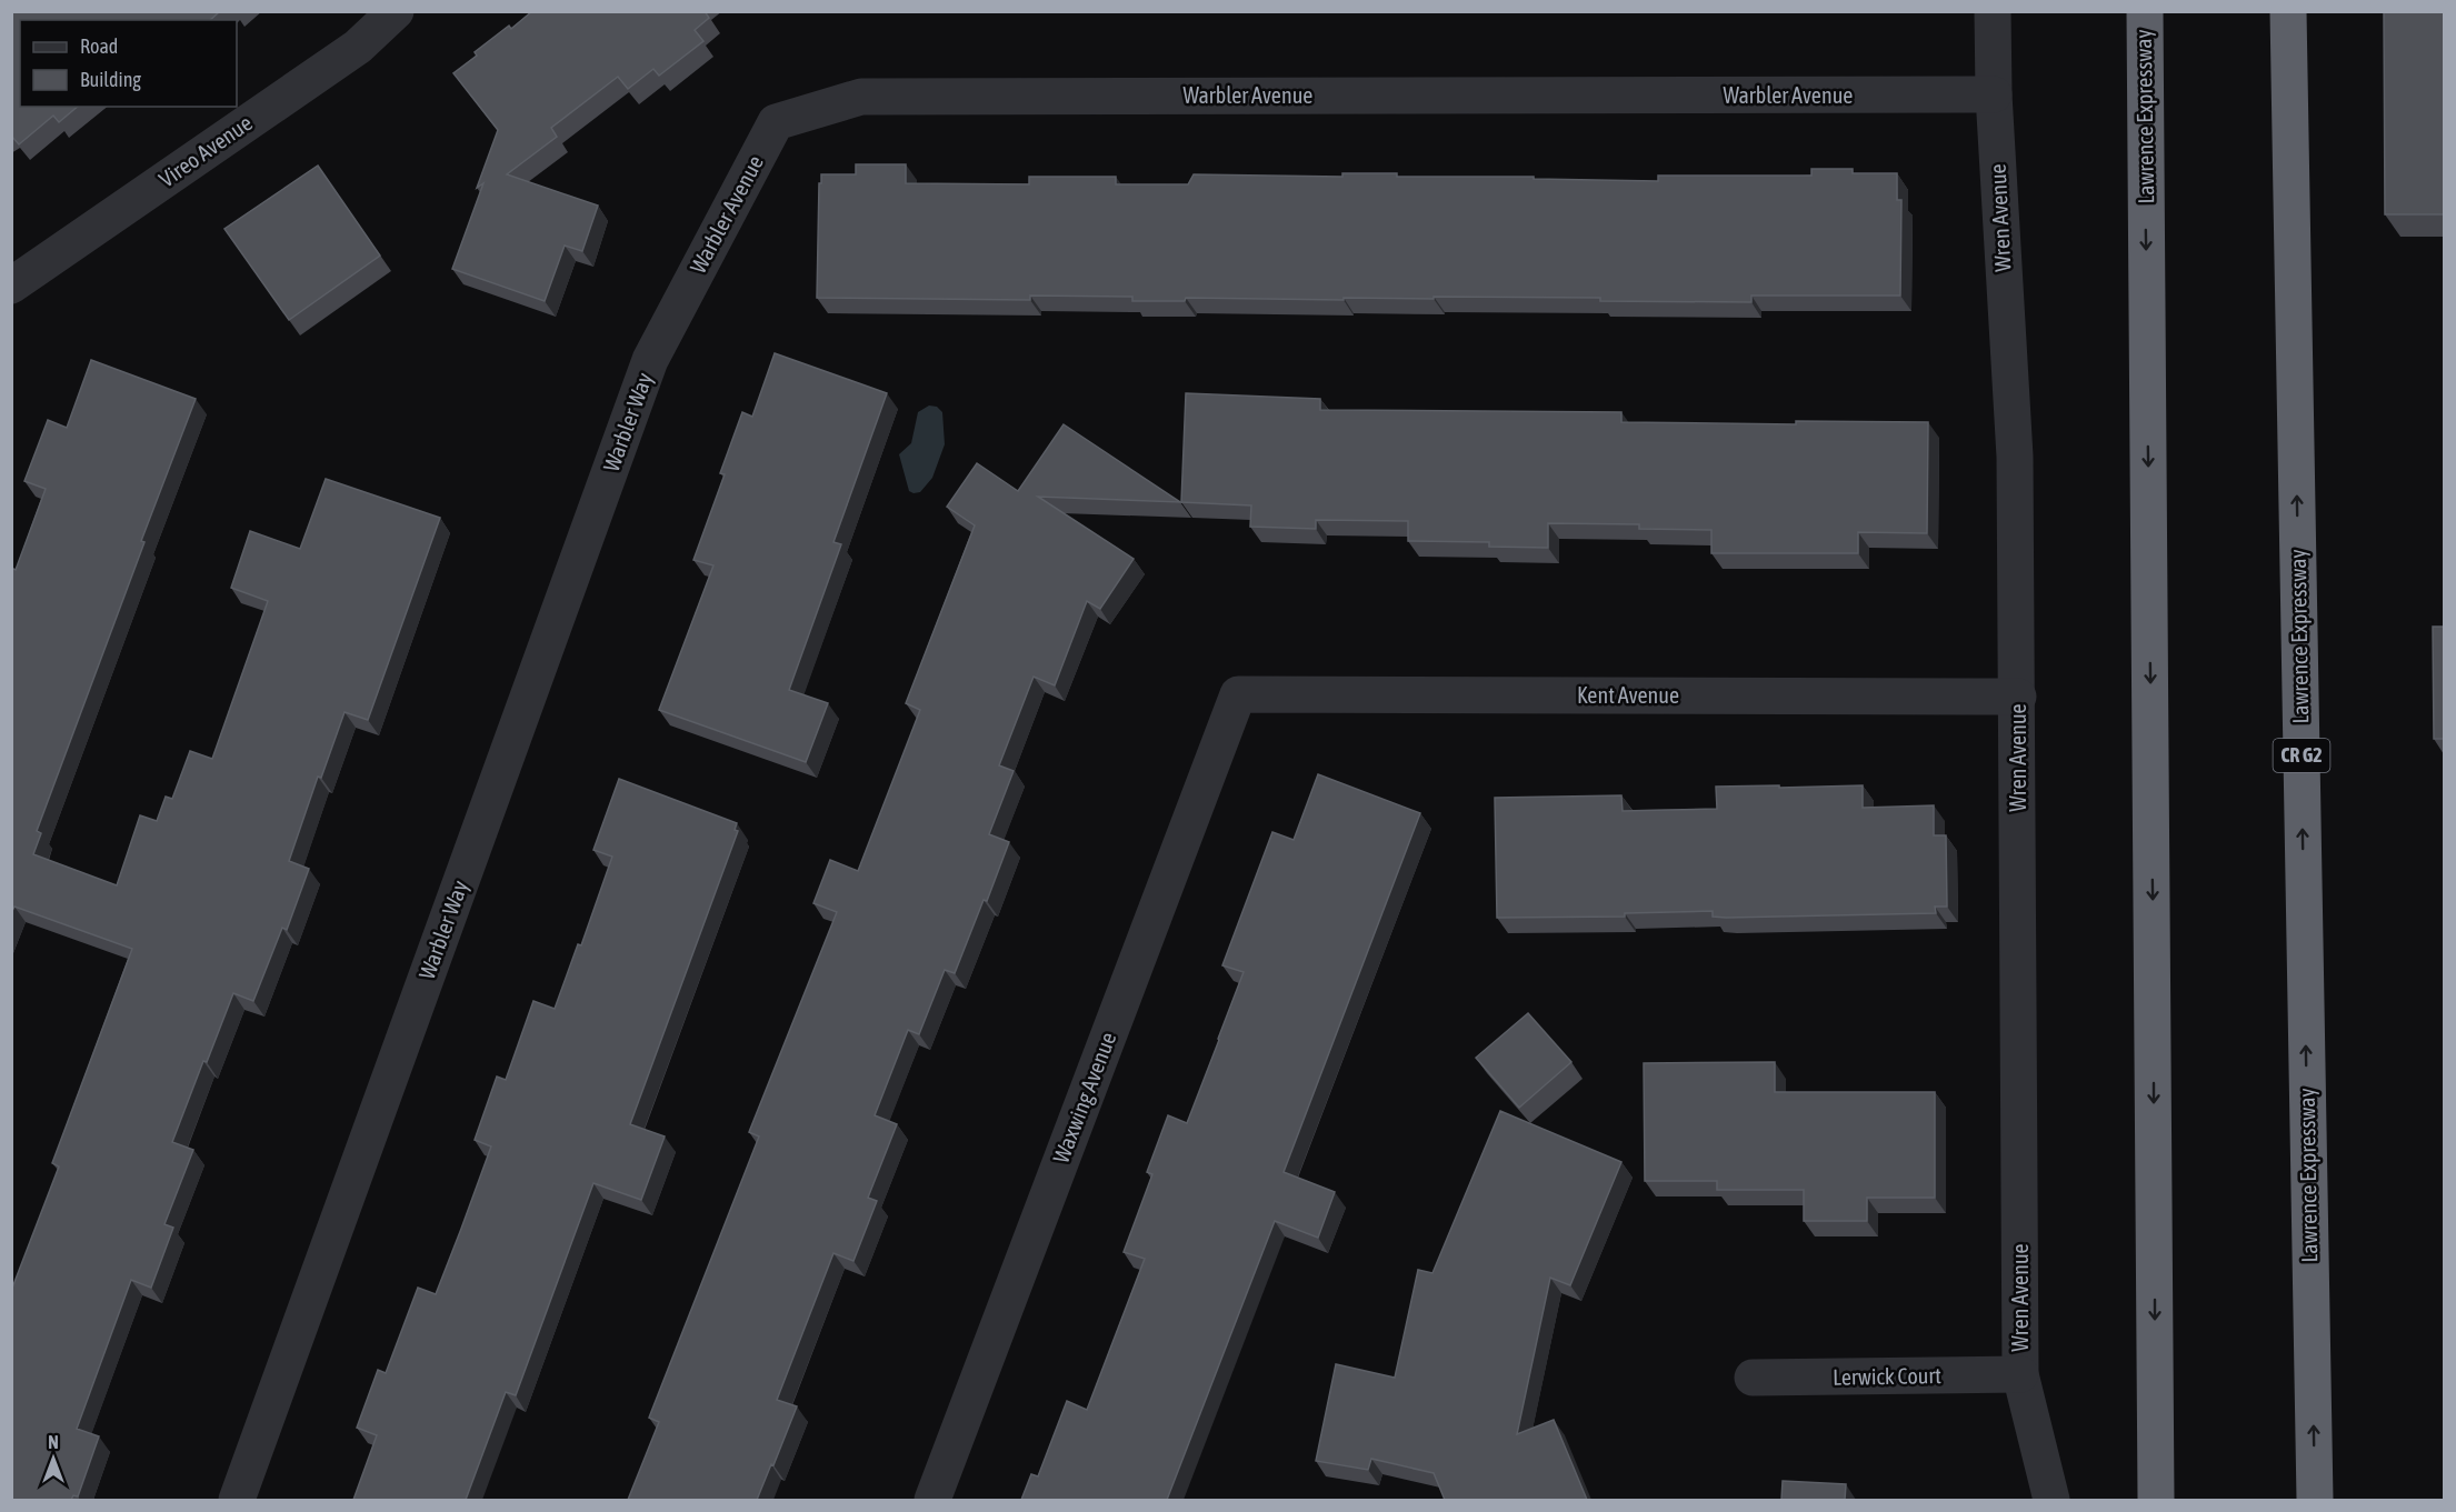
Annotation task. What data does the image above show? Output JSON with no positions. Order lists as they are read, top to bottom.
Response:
{
  "streets": {
    "highway": ["Lawrence Expressway", "CR G2"],
    "street": [
      "Warbler Avenue",
      "Vireo Avenue",
      "Wren Avenue",
      "Warbler Way",
      "Kent Avenue",
      "Waxwing Avenue",
      "Lerwick Court"
    ]
  },
  "crossings": [
    ["Warbler Avenue", "Wren Avenue"],
    ["Warbler Avenue", "Warbler Way"],
    ["Wren Avenue", "Kent Avenue"],
    ["Wren Avenue", "Lerwick Court"],
    ["Kent Avenue", "Waxwing Avenue"]
  ],
  "legend": ["Road", "Building"],
  "north": "top"
}
